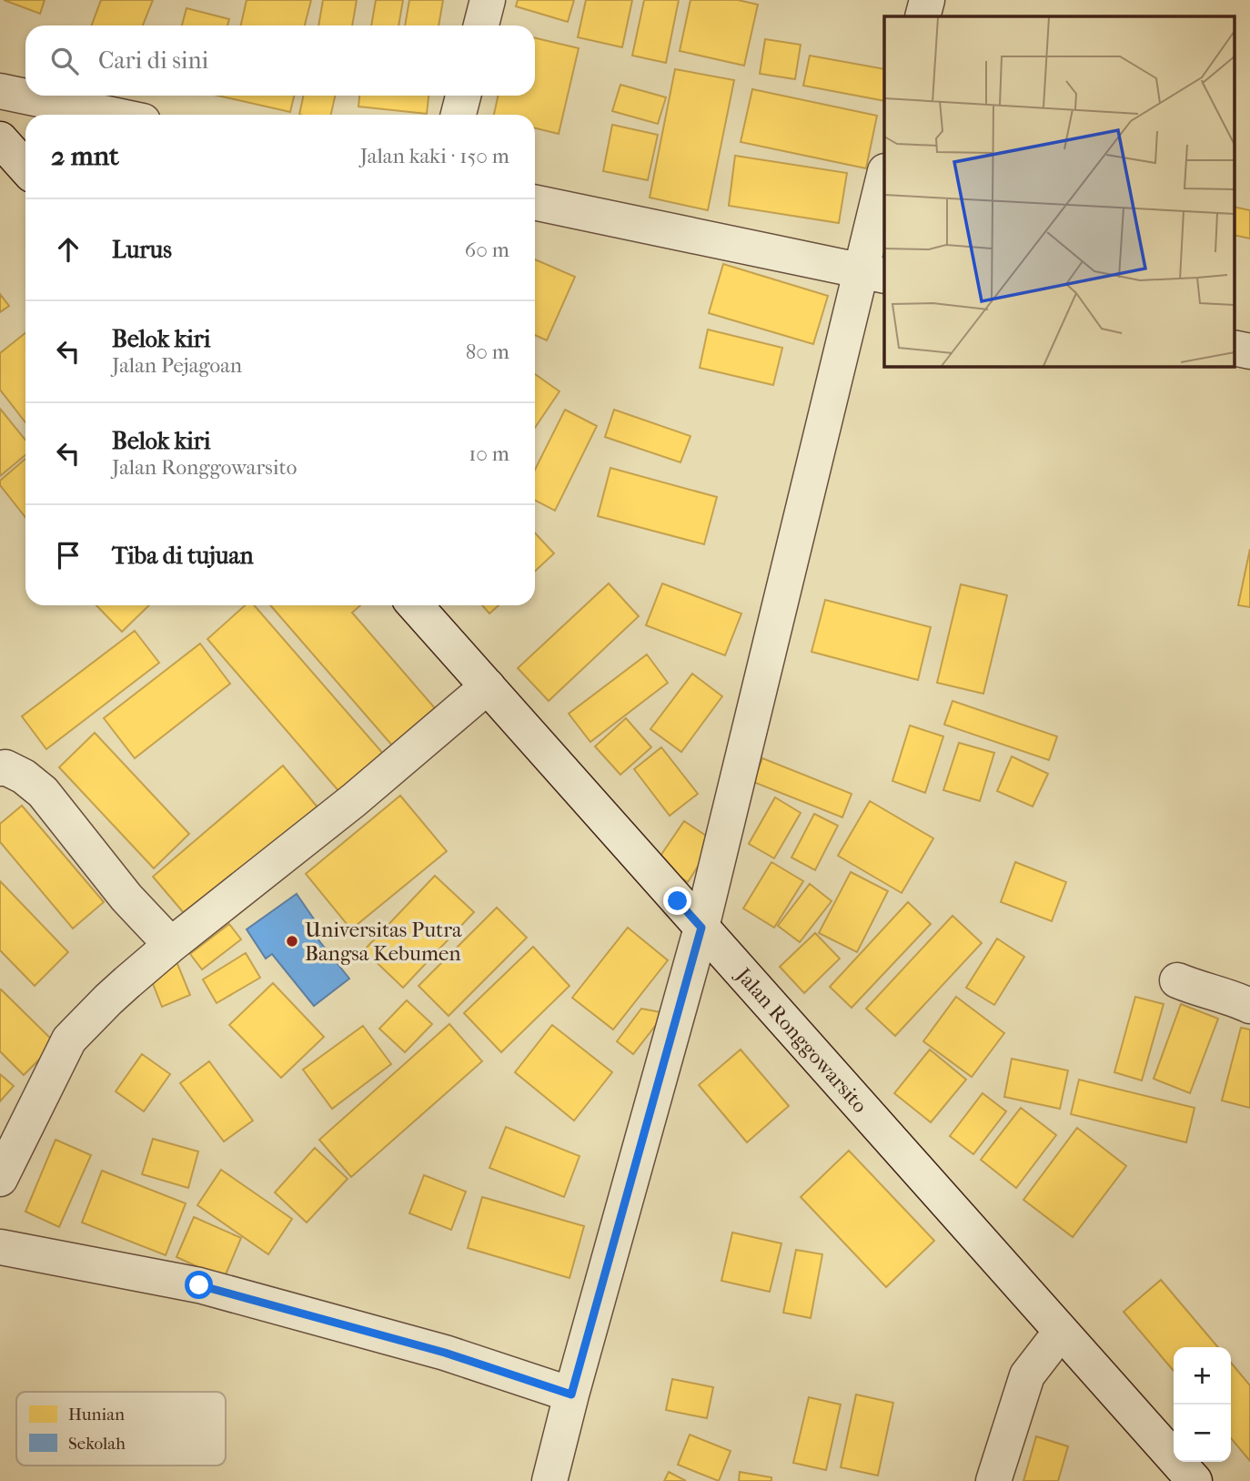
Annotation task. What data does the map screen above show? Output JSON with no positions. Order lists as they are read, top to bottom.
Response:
{
  "streets": {
    "street": ["Jalan Ronggowarsito"]
  },
  "places": ["Universitas Putra Bangsa Kebumen"],
  "legend": ["Hunian", "Sekolah"],
  "page": {
    "search": "Cari di sini",
    "heading": ["2 mnt", "Jalan kaki · 150 m"],
    "list": [
      ["Lurus", "60 m"],
      ["Belok kiri", "Jalan Pejagoan", "80 m"],
      ["Belok kiri", "Jalan Ronggowarsito", "10 m"],
      "Tiba di tujuan"
    ],
    "map_buttons": ["+", "−"]
  }
}
